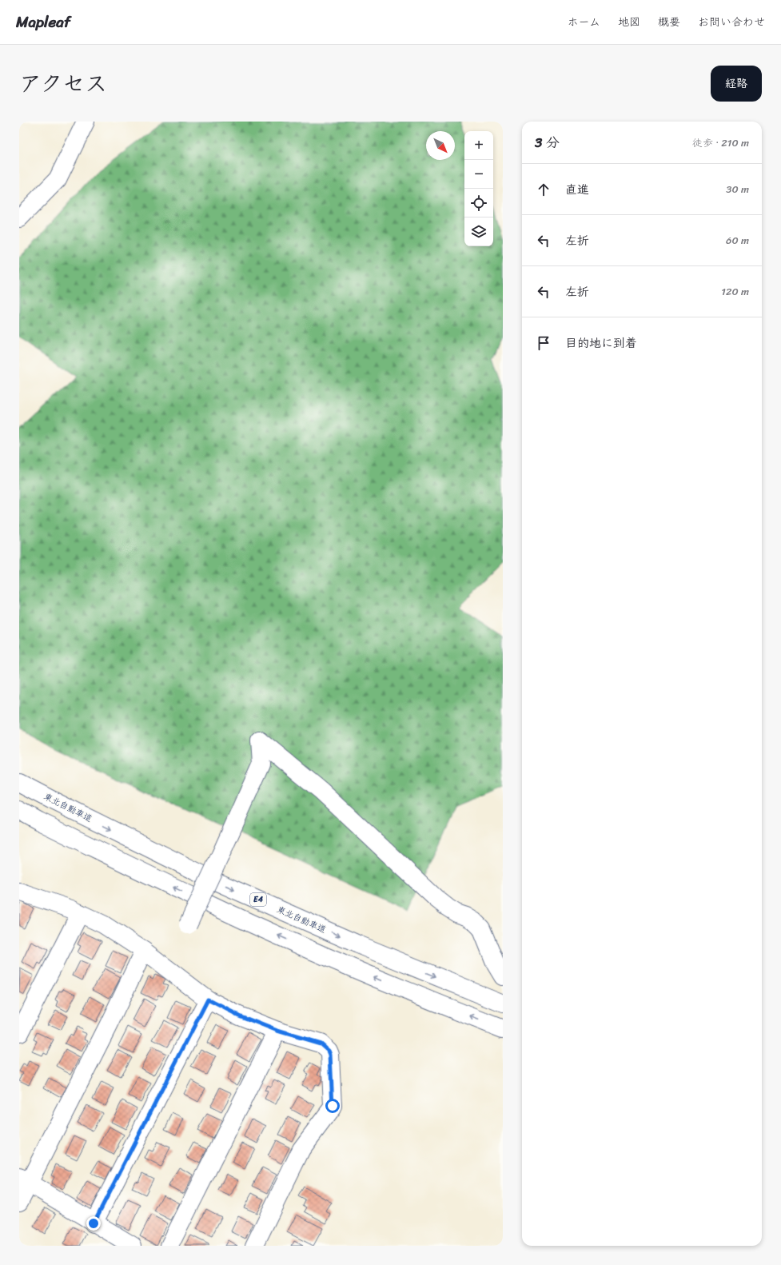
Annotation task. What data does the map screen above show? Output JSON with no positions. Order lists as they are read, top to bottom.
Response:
{
  "streets": {
    "main road": ["東北自動車道", "E4"]
  },
  "north": "bottom right",
  "page": {
    "header": "Mapleaf",
    "nav": [
      "ホーム",
      "地図",
      "概要",
      "お問い合わせ"
    ],
    "title": "アクセス",
    "buttons": "経路",
    "heading": ["3 分", "徒歩 · 210 m"],
    "map_buttons": ["+", "−"],
    "list": [
      ["直進", "30 m"],
      ["左折", "60 m"],
      ["左折", "120 m"],
      "目的地に到着"
    ]
  }
}
